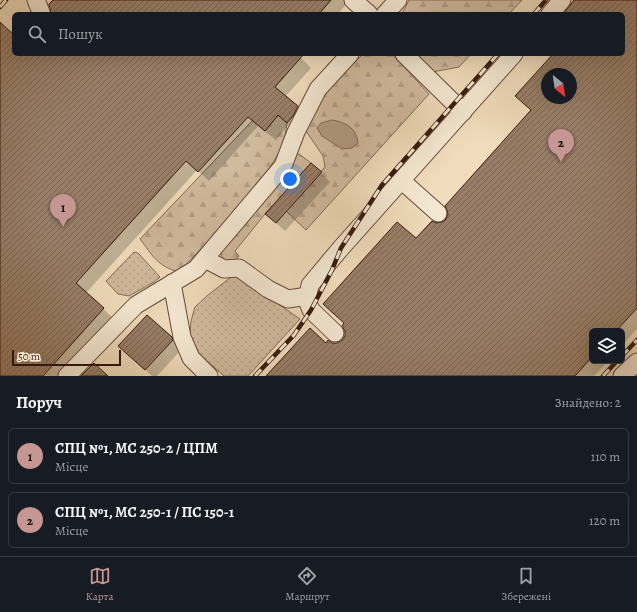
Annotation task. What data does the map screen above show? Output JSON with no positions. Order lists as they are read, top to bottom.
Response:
{
  "scale_bar": "50 m",
  "north": "bottom right",
  "page": {
    "search": "Пошук",
    "pins": ["2", "1"],
    "scale": "50 m",
    "heading": ["Поруч", "Знайдено: 2"],
    "list": [
      {
        "mark": "1",
        "name": "СПЦ №1, МС 250-2 / ЦПМ",
        "note": "Місце",
        "value": "110 m"
      },
      {
        "mark": "2",
        "name": "СПЦ №1, МС 250-1 / ПС 150-1",
        "note": "Місце",
        "value": "120 m"
      }
    ],
    "nav": ["Карта", "Маршрут", "Збережені"]
  }
}
